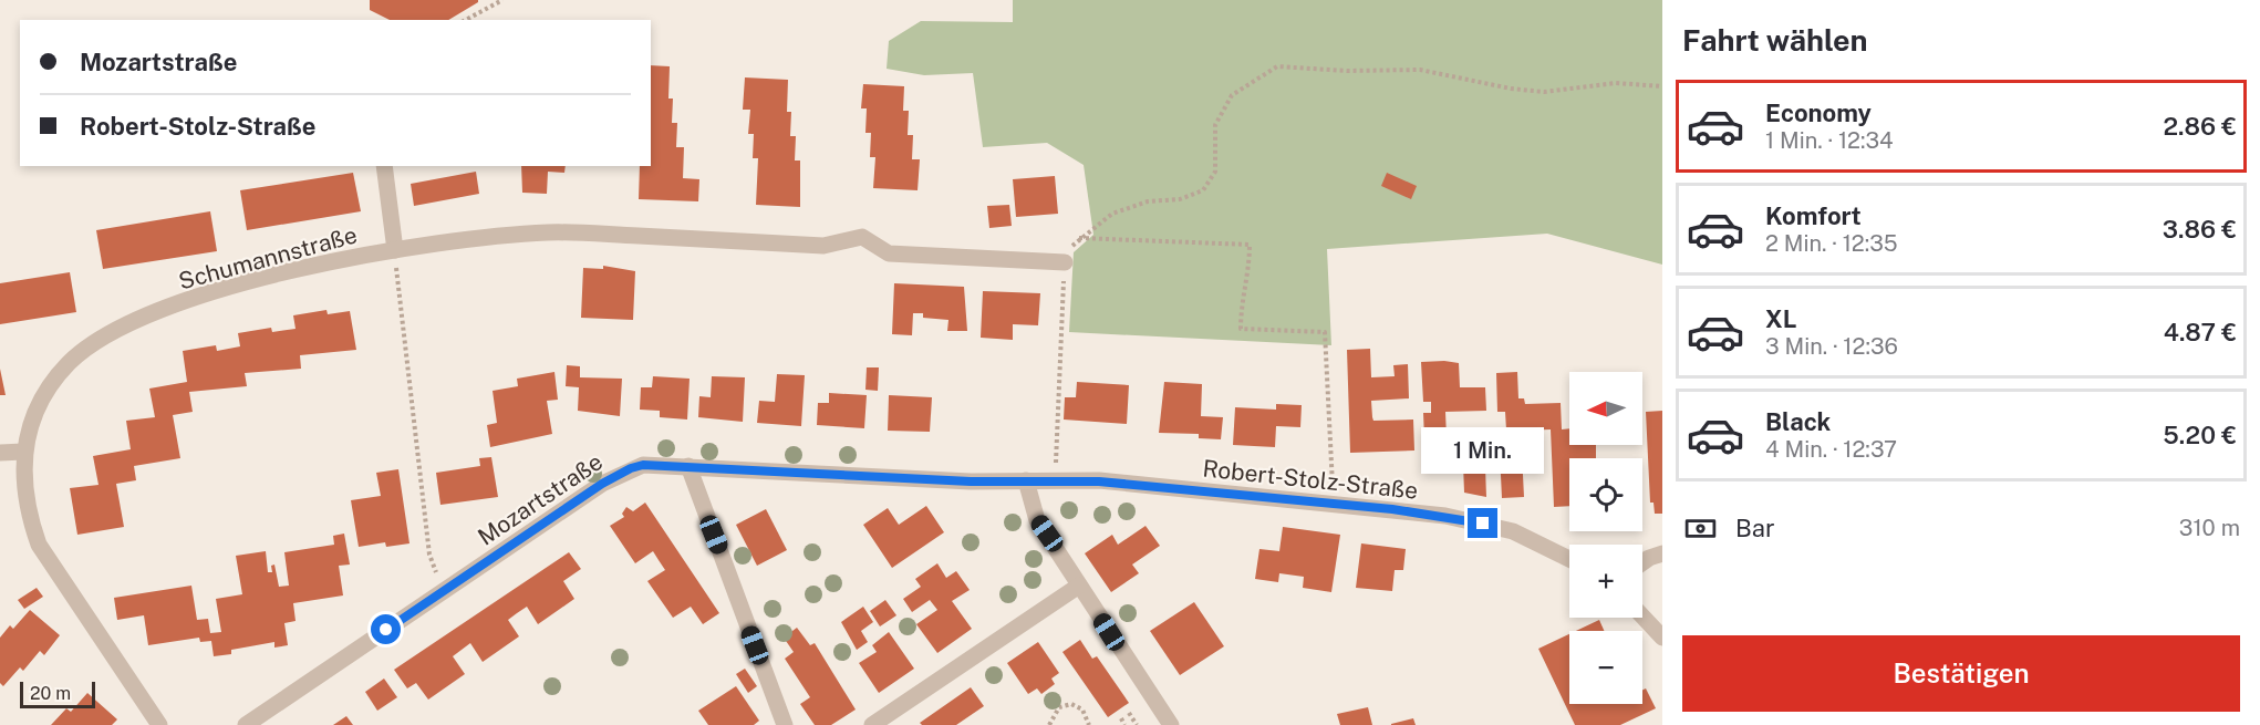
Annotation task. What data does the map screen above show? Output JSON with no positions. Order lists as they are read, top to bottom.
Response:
{
  "streets": {
    "street": ["Schumannstraße", "Robert-Stolz-Straße", "Mozartstraße"]
  },
  "crossings": [
    ["Robert-Stolz-Straße", "Mozartstraße"]
  ],
  "scale_bar": "20 m",
  "north": "left",
  "page": {
    "heading": "Fahrt wählen",
    "banner": ["Mozartstraße", "Robert-Stolz-Straße"],
    "list": [
      {
        "name": "Economy",
        "note": "1 Min. · 12:34",
        "value": "2.86 €"
      },
      {
        "name": "Komfort",
        "note": "2 Min. · 12:35",
        "value": "3.86 €"
      },
      {
        "name": "XL",
        "note": "3 Min. · 12:36",
        "value": "4.87 €"
      },
      {
        "name": "Black",
        "note": "4 Min. · 12:37",
        "value": "5.20 €"
      }
    ],
    "map_buttons": ["+", "−"],
    "bubble": "1 Min.",
    "pay": ["Bar", "310 m"],
    "buttons": "Bestätigen",
    "scale": "20 m"
  }
}
